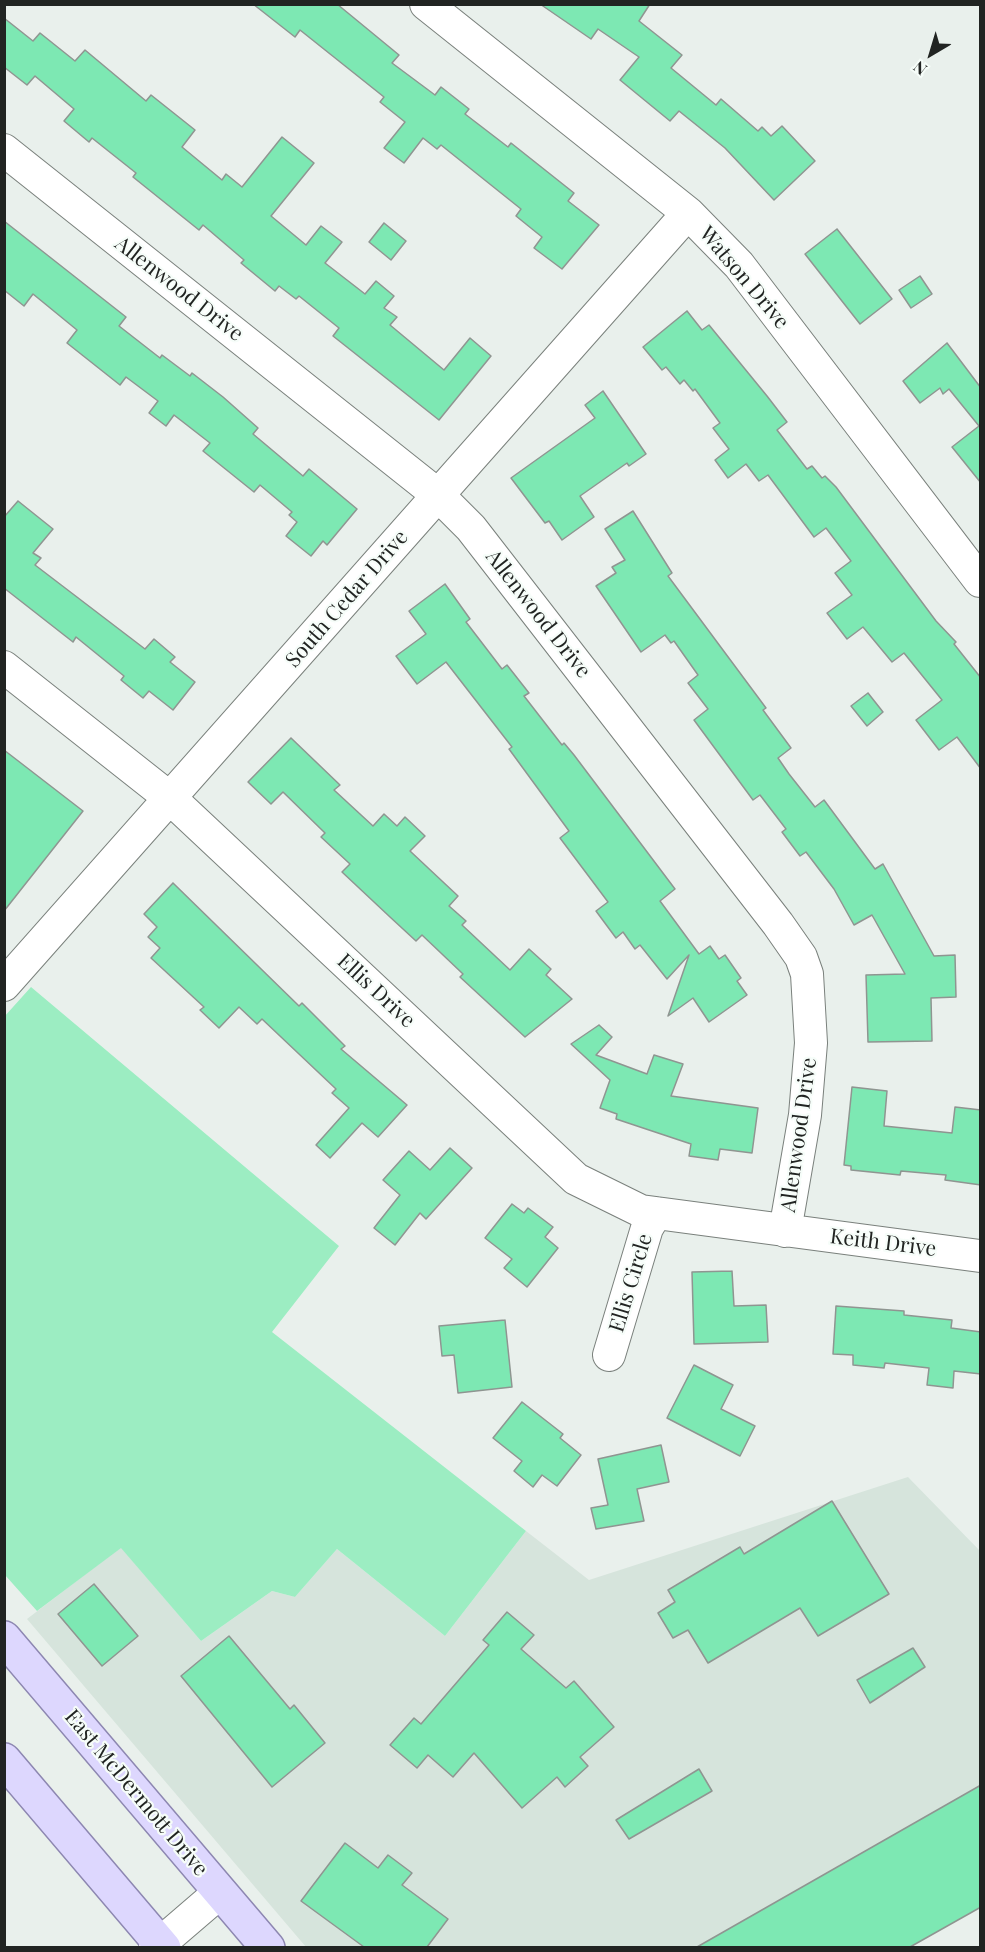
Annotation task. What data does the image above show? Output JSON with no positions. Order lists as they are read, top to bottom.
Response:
{
  "streets": {
    "main road": ["East McDermott Drive"],
    "street": [
      "Watson Drive",
      "Allenwood Drive",
      "South Cedar Drive",
      "Ellis Drive",
      "Keith Drive",
      "Ellis Circle"
    ]
  },
  "crossings": [
    ["Watson Drive", "South Cedar Drive"],
    ["Allenwood Drive", "South Cedar Drive"],
    ["Allenwood Drive", "Ellis Drive"],
    ["Allenwood Drive", "Keith Drive"],
    ["South Cedar Drive", "Ellis Drive"],
    ["Ellis Drive", "Keith Drive"],
    ["Ellis Drive", "Ellis Circle"]
  ],
  "north": "bottom left"
}
